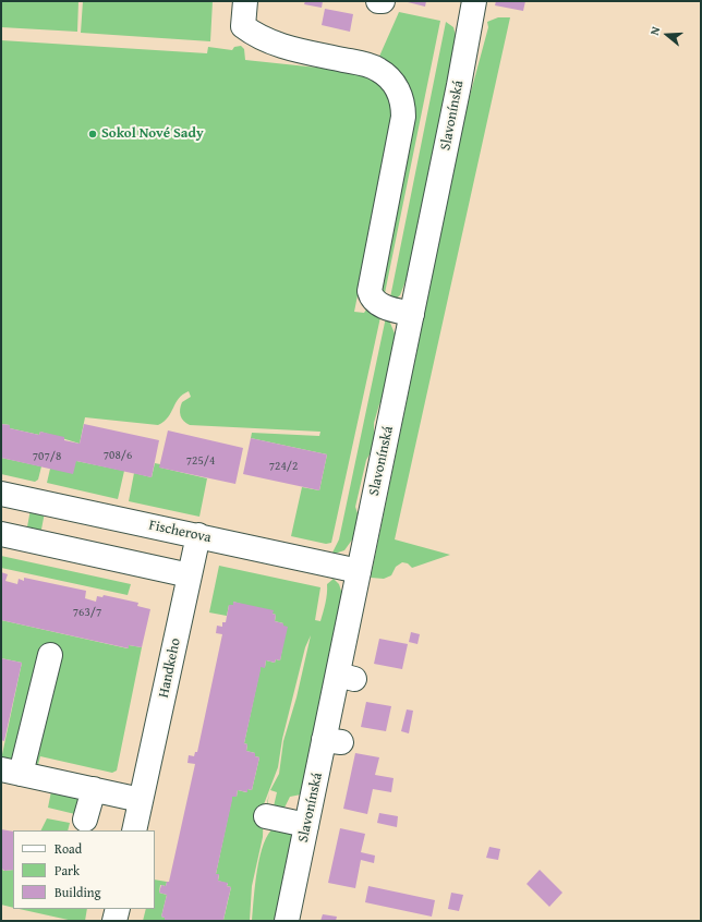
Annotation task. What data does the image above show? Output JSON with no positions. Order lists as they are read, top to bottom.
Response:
{
  "streets": {
    "street": ["Slavonínská", "Fischerova", "Handkeho"]
  },
  "crossings": [
    ["Slavonínská", "Fischerova"],
    ["Fischerova", "Handkeho"]
  ],
  "places": ["Sokol Nové Sady"],
  "house_numbers": [
    "708/6",
    "707/8",
    "725/4",
    "724/2",
    "763/7"
  ],
  "legend": ["Road", "Park", "Building"],
  "north": "left"
}
